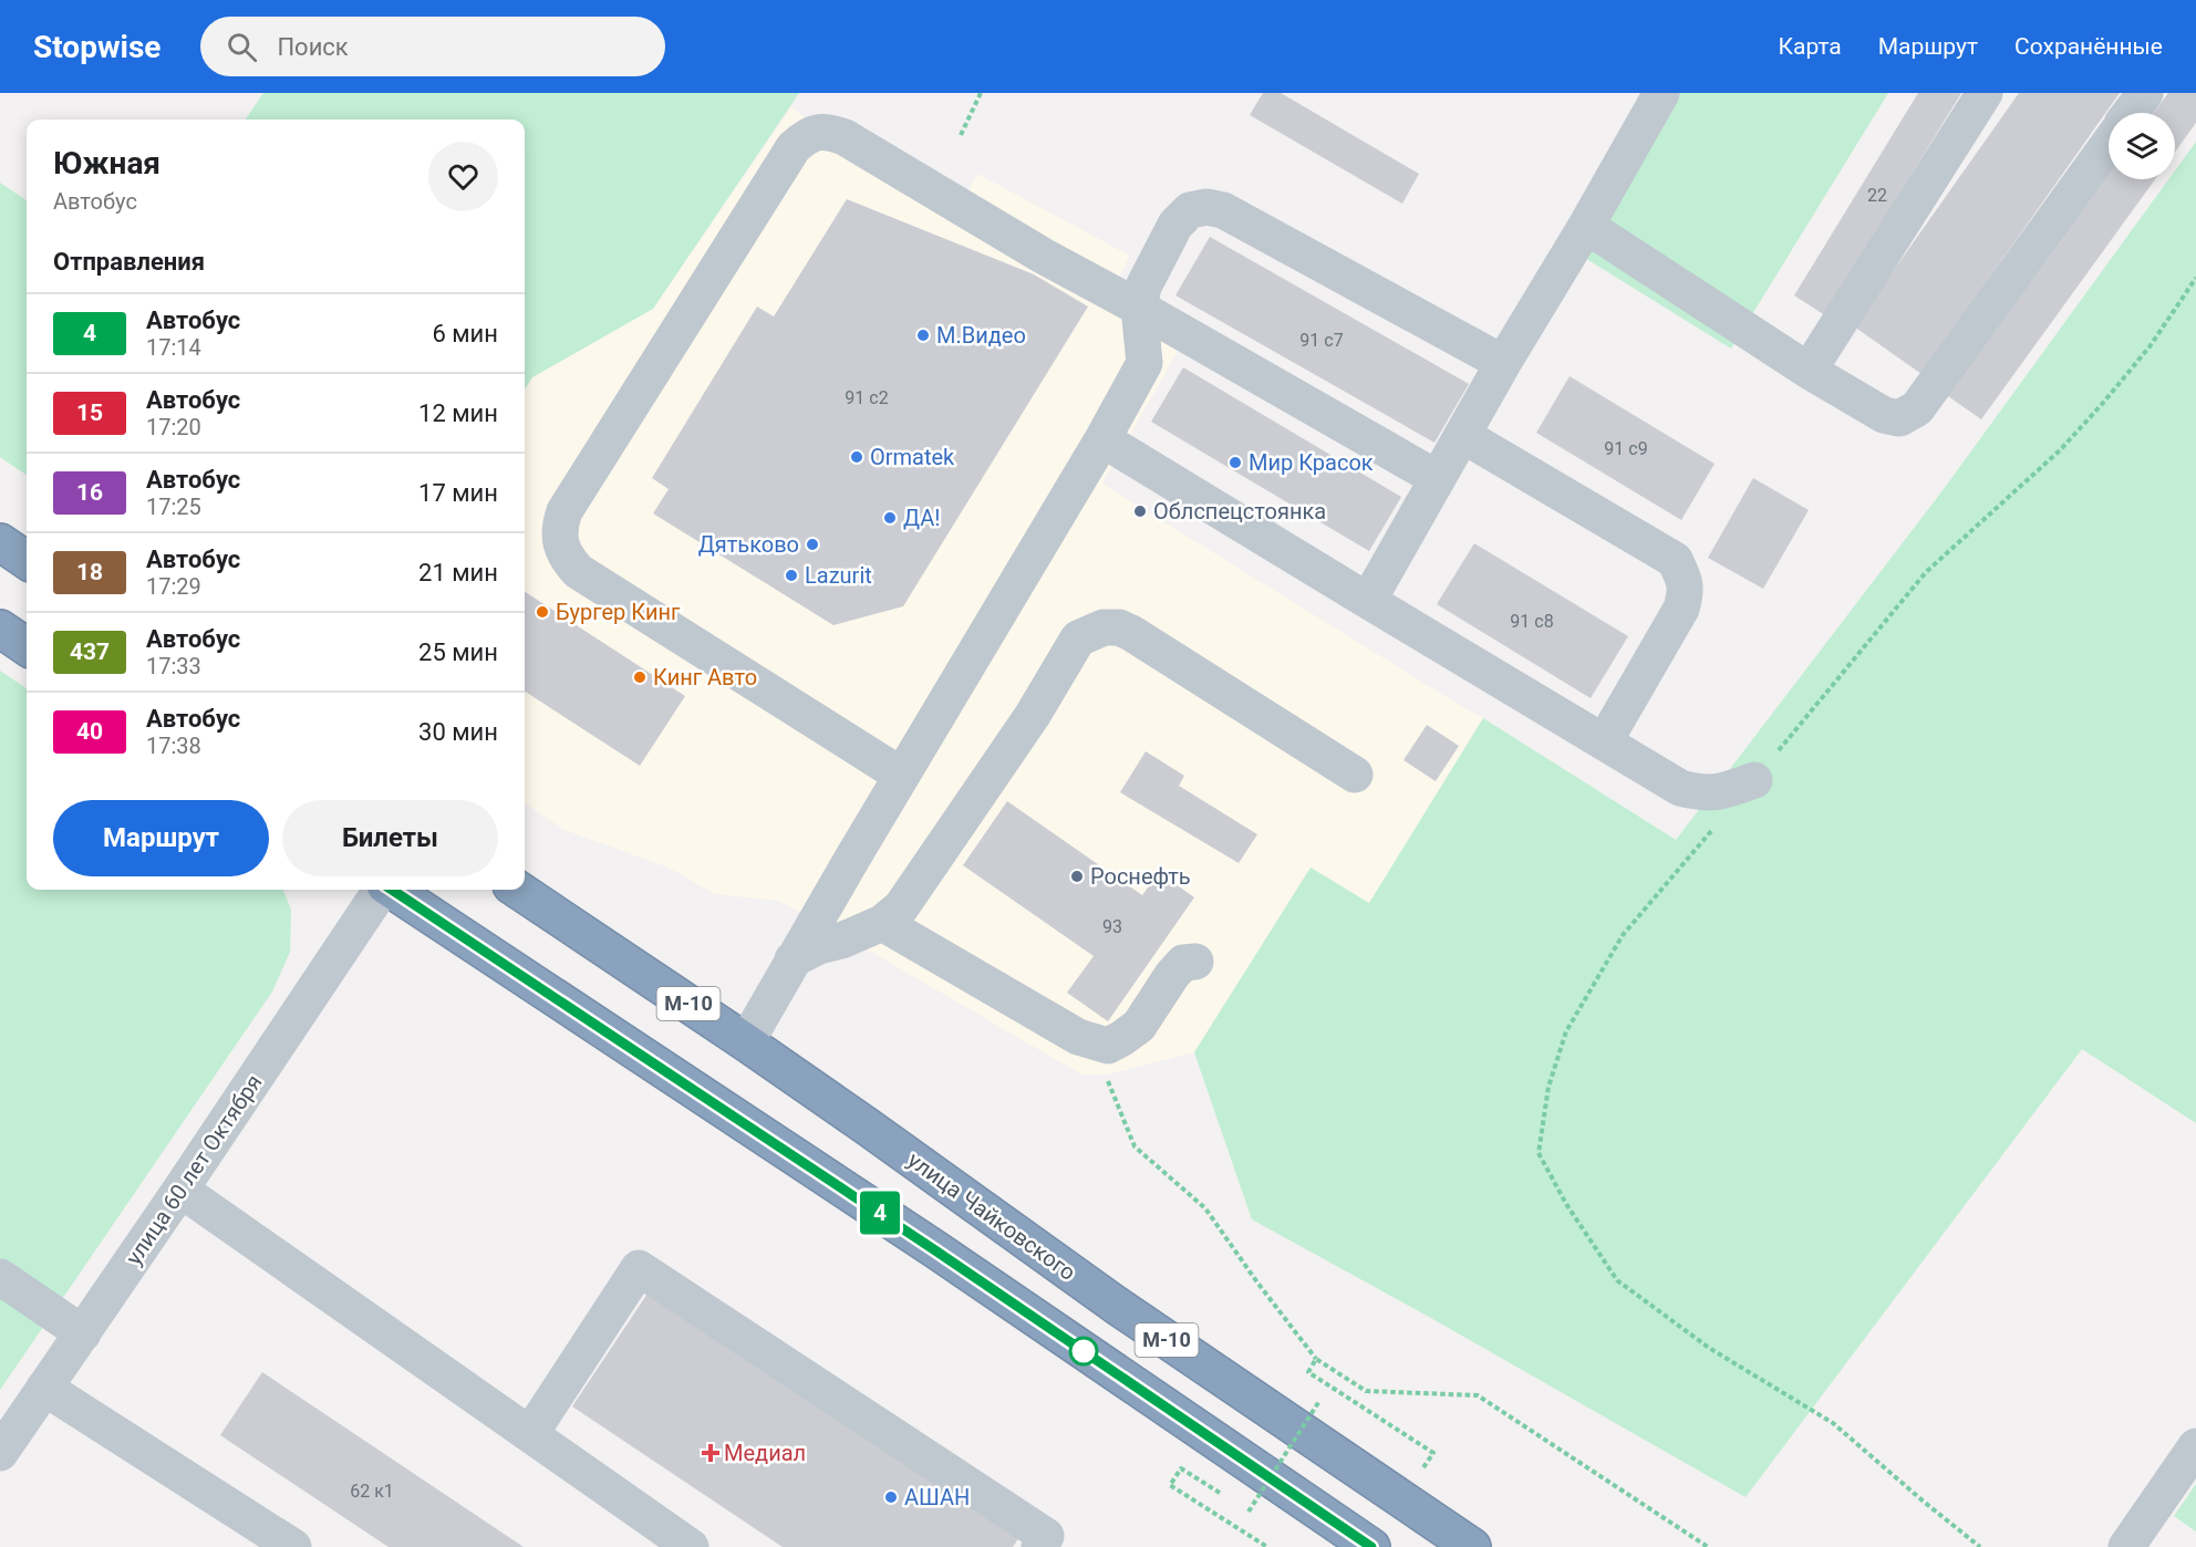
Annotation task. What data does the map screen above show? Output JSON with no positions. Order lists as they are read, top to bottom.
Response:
{
  "streets": {
    "highway": ["М-10", "улица Чайковского"],
    "street": ["улица 60 лет Октября"]
  },
  "places": {
    "other": [
      "М.Видео",
      "Ormatek",
      "Мир Красок",
      "Облспецстоянка",
      "ДА!",
      "Дятьково",
      "Lazurit",
      "Бургер Кинг",
      "Кинг Авто",
      "Роснефть",
      "AШАН"
    ],
    "health": ["Медиал"]
  },
  "lines": ["bus line 4"],
  "house_numbers": [
    "22",
    "91 с7",
    "91 с2",
    "91 с9",
    "91 с8",
    "93",
    "62 к1"
  ],
  "page": {
    "header": "Stopwise",
    "search": "Поиск",
    "nav": ["Карта", "Маршрут", "Сохранённые"],
    "on_map": "4",
    "heading": [
      ["Южная", "Автобус"],
      "Отправления"
    ],
    "list": [
      {
        "mark": "4",
        "name": "Автобус",
        "note": "17:14",
        "value": "6 мин"
      },
      {
        "mark": "15",
        "name": "Автобус",
        "note": "17:20",
        "value": "12 мин"
      },
      {
        "mark": "16",
        "name": "Автобус",
        "note": "17:25",
        "value": "17 мин"
      },
      {
        "mark": "18",
        "name": "Автобус",
        "note": "17:29",
        "value": "21 мин"
      },
      {
        "mark": "437",
        "name": "Автобус",
        "note": "17:33",
        "value": "25 мин"
      },
      {
        "mark": "40",
        "name": "Автобус",
        "note": "17:38",
        "value": "30 мин"
      }
    ],
    "buttons": ["Маршрут", "Билеты"]
  }
}
